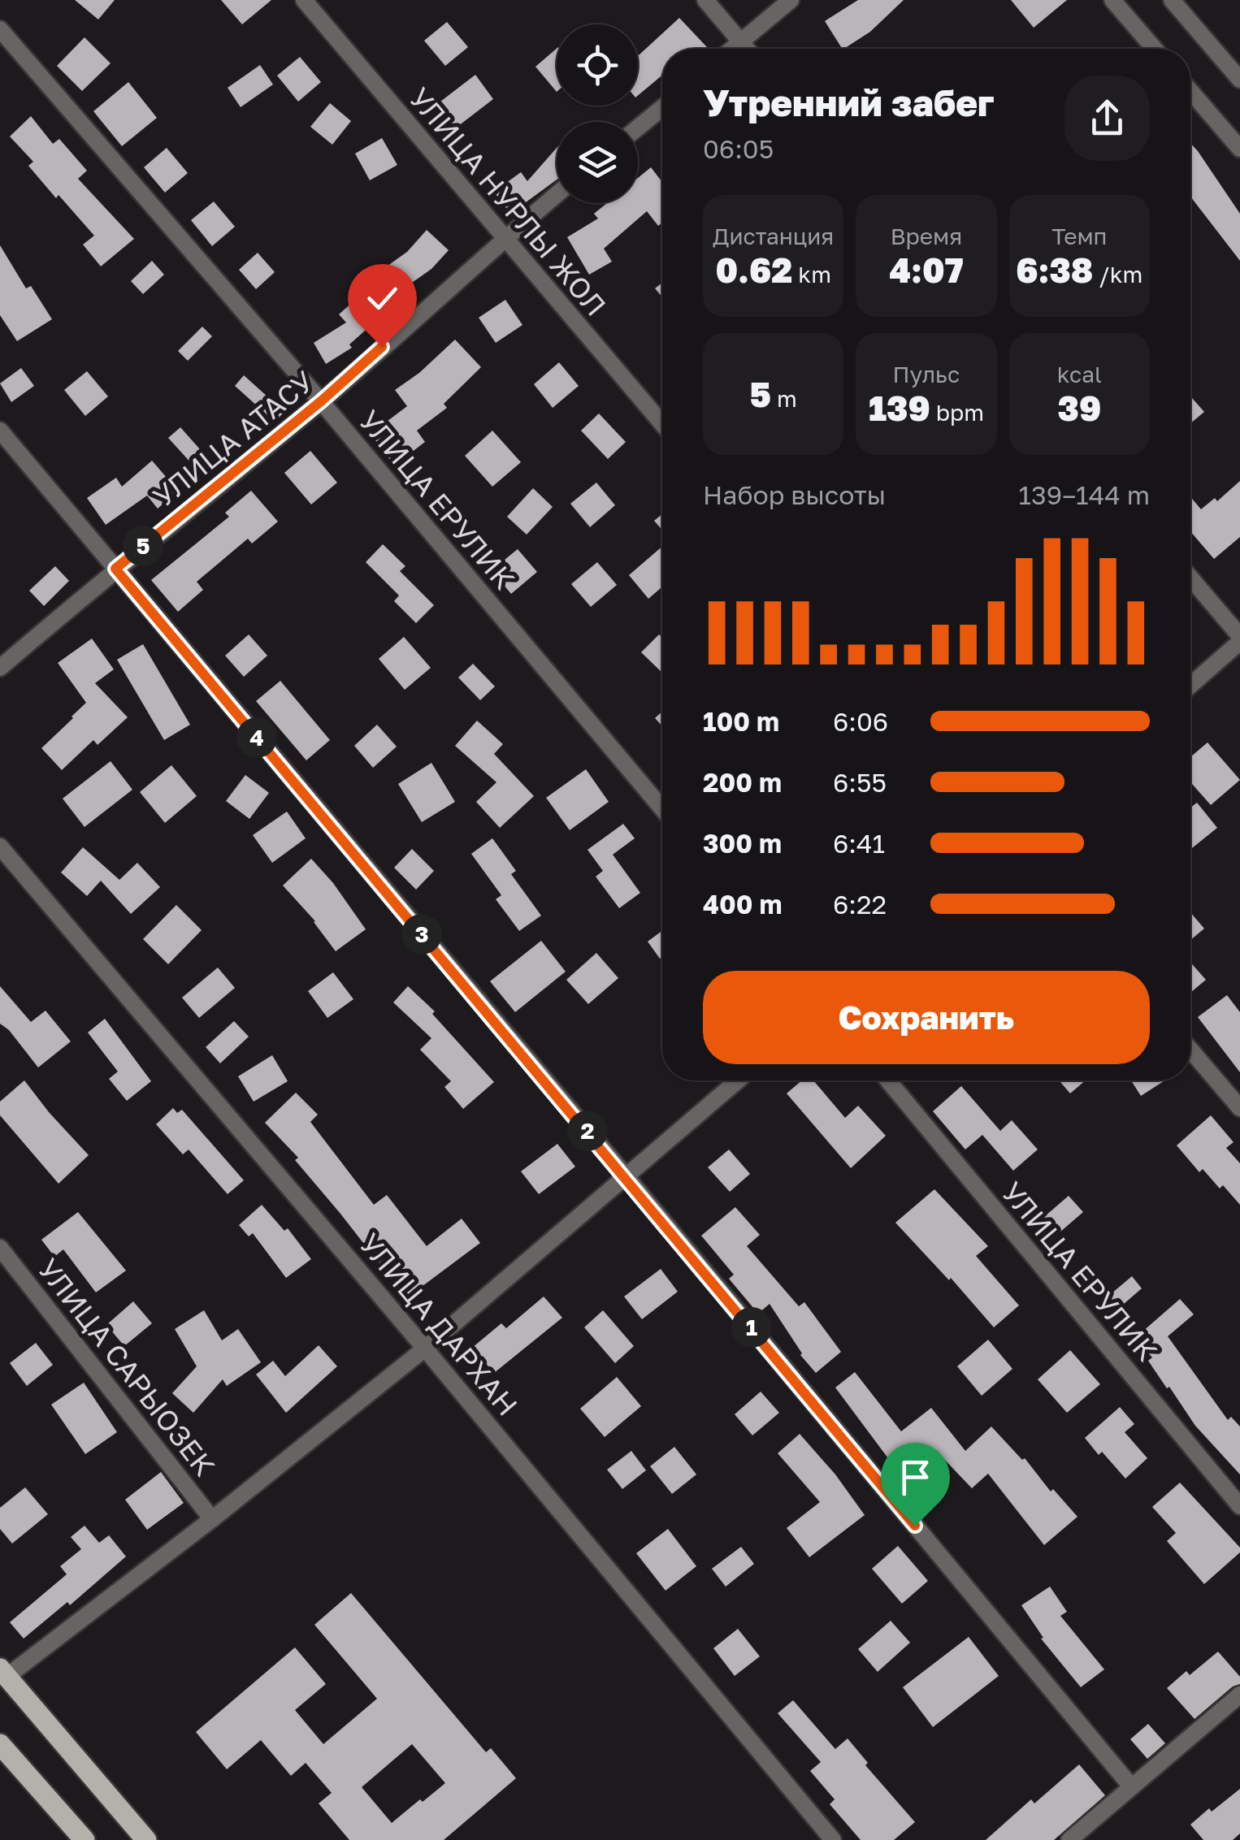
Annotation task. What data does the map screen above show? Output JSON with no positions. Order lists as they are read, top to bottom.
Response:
{
  "streets": {
    "street": [
      "УЛИЦА НУРЛЫ ЖОЛ",
      "УЛИЦА АТАСУ",
      "УЛИЦА ЕРУЛИК",
      "УЛИЦА ДАРХАН",
      "УЛИЦА САРЫОЗЕК"
    ]
  },
  "crossings": [
    ["УЛИЦА НУРЛЫ ЖОЛ", "УЛИЦА АТАСУ"],
    ["УЛИЦА АТАСУ", "УЛИЦА ЕРУЛИК"]
  ],
  "page": {
    "heading": ["Утренний забег", "06:05"],
    "stats": [
      ["Дистанция", "0.62 km"],
      ["Время", "4:07"],
      ["Темп", "6:38 /km"],
      ["5 m"],
      ["Пульс", "139 bpm"],
      ["kcal", "39"]
    ],
    "chart": ["Набор высоты", "139–144 m"],
    "pins": [
      "5",
      "4",
      "3",
      "2",
      "1"
    ],
    "list": [
      {
        "name": "100 m",
        "note": "6:06"
      },
      {
        "name": "200 m",
        "note": "6:55"
      },
      {
        "name": "300 m",
        "note": "6:41"
      },
      {
        "name": "400 m",
        "note": "6:22"
      }
    ],
    "buttons": "Сохранить"
  }
}
